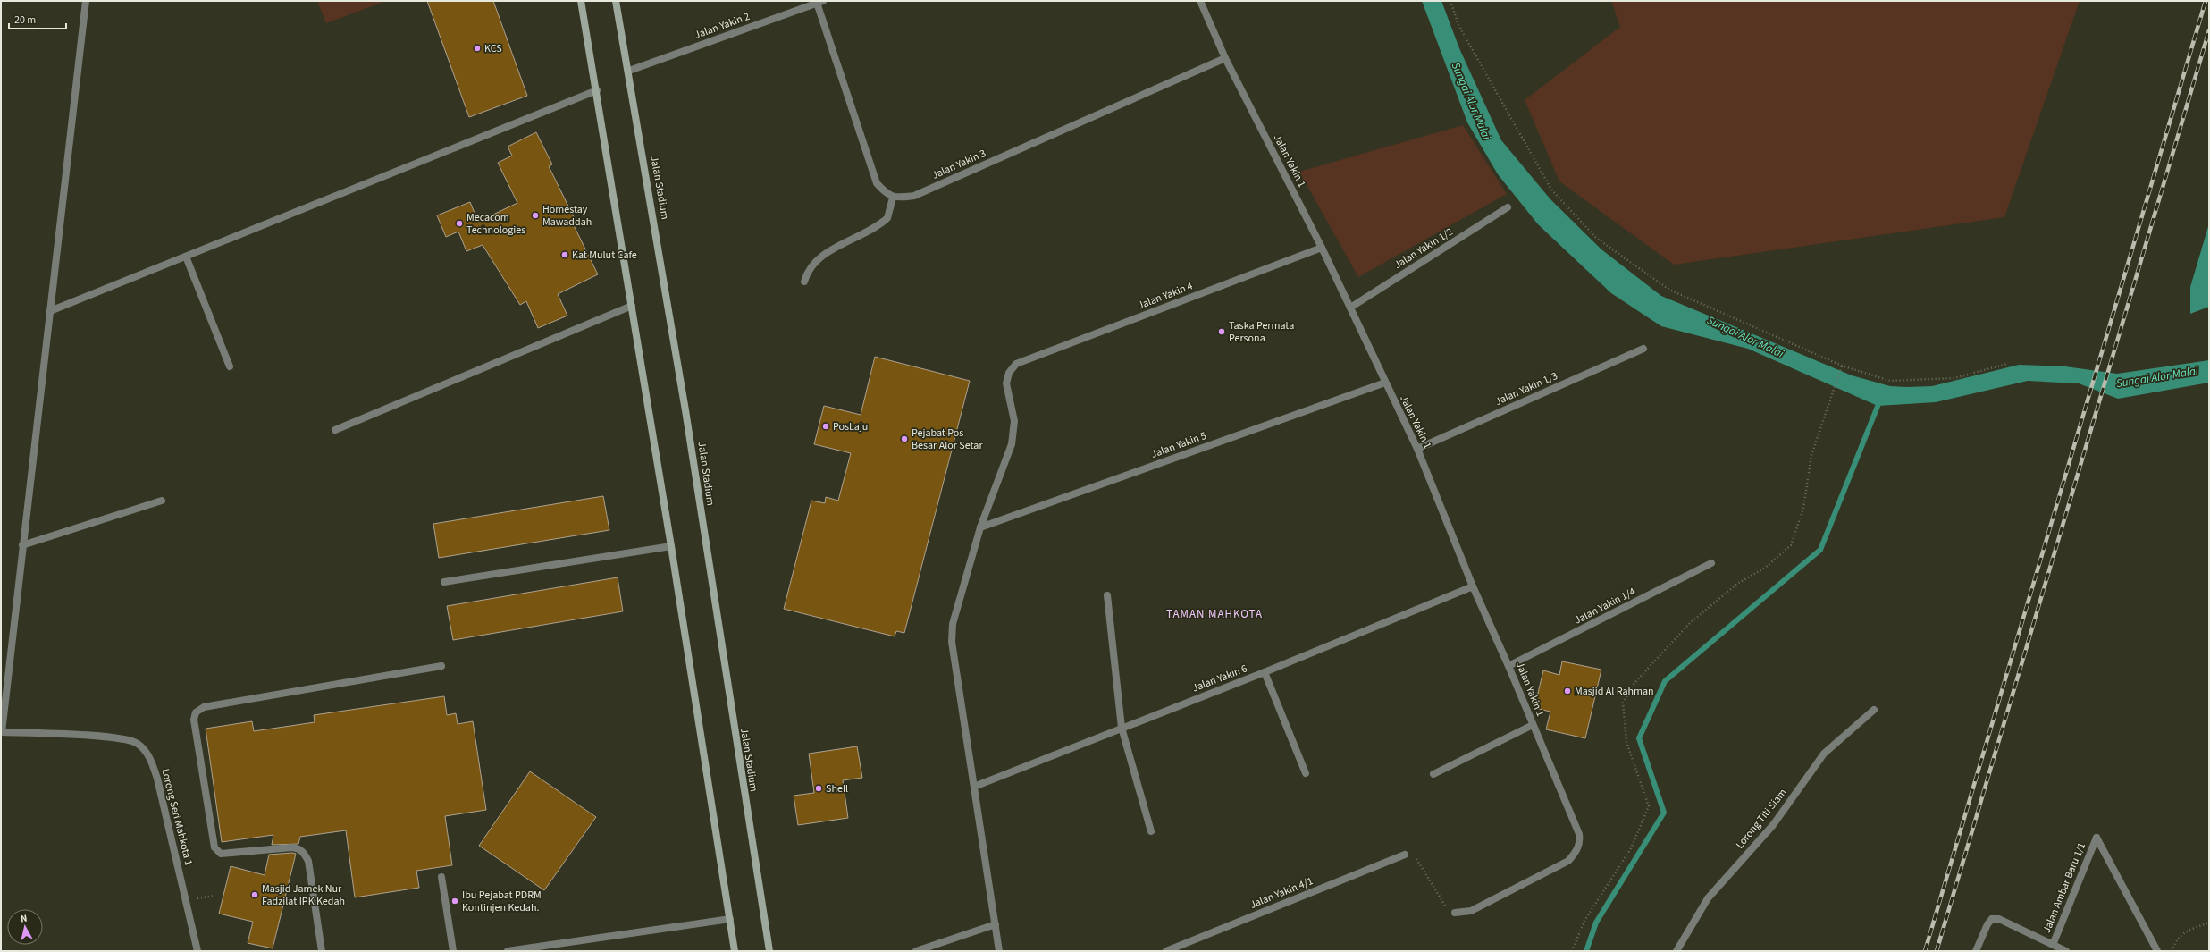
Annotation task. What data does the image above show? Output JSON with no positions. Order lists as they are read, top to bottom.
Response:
{
  "streets": {
    "main road": ["Jalan Stadium"],
    "street": [
      "Jalan Yakin 2",
      "Jalan Yakin 1",
      "Jalan Yakin 3",
      "Jalan Yakin 1/2",
      "Jalan Yakin 4",
      "Jalan Yakin 1/3",
      "Jalan Yakin 5",
      "Jalan Yakin 1/4",
      "Jalan Yakin 6",
      "Lorong Seri Mahkota 1",
      "Lorong Titi Siam",
      "Jalan Ambar Baru 1/1",
      "Jalan Yakin 4/1"
    ]
  },
  "crossings": [
    ["Jalan Yakin 2", "Jalan Stadium"],
    ["Jalan Yakin 1", "Jalan Yakin 3"],
    ["Jalan Yakin 1", "Jalan Yakin 1/2"],
    ["Jalan Yakin 1", "Jalan Yakin 4"],
    ["Jalan Yakin 1", "Jalan Yakin 1/3"],
    ["Jalan Yakin 1", "Jalan Yakin 5"],
    ["Jalan Yakin 1", "Jalan Yakin 1/4"],
    ["Jalan Yakin 1", "Jalan Yakin 6"],
    ["Jalan Yakin 4", "Jalan Yakin 5"]
  ],
  "districts": ["TAMAN MAHKOTA"],
  "water": ["Sungai Alor Malai"],
  "places": [
    "KCS",
    "Homestay Mawaddah",
    "Mecacom Technologies",
    "Kat Mulut Cafe",
    "Taska Permata Persona",
    "PosLaju",
    "Pejabat Pos Besar Alor Setar",
    "Masjid Al Rahman",
    "Shell",
    "Masjid Jamek Nur Fadzilat IPK Kedah",
    "Ibu Pejabat PDRM Kontinjen Kedah."
  ],
  "scale_bar": "20 m",
  "north": "top"
}
